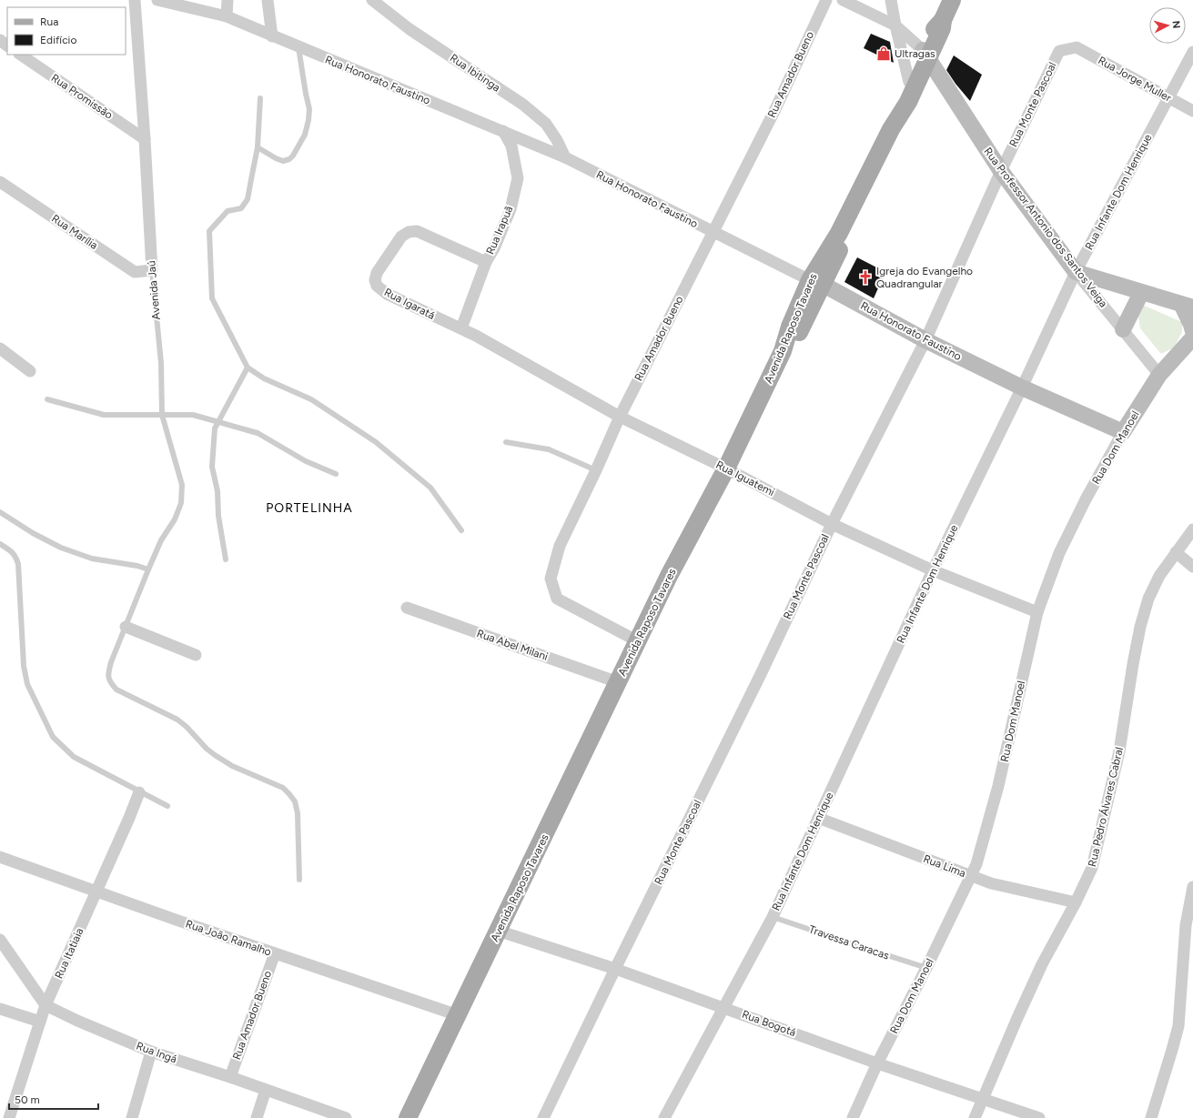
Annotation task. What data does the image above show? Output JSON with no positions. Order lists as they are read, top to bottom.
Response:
{
  "streets": {
    "main road": ["Avenida Raposo Tavares"],
    "street": [
      "Rua Ibitinga",
      "Rua Amador Bueno",
      "Rua Jorge Muller",
      "Rua Honorato Faustino",
      "Rua Promissão",
      "Rua Monte Pascoal",
      "Rua Infante Dom Henrique",
      "Rua Professor Antonio dos Santos Veiga",
      "Rua Irapuã",
      "Rua Marília",
      "Avenida Jaú",
      "Rua Igaratá",
      "Rua Dom Manoel",
      "Rua Iguatemi",
      "Rua Abel Milani",
      "Rua Pedro Álvares Cabral",
      "Rua Lima",
      "Rua João Ramalho",
      "Rua Itatiaia",
      "Rua Bogotá",
      "Rua Ingá"
    ],
    "lane": ["Travessa Caracas"]
  },
  "crossings": [
    ["Rua Ibitinga", "Rua Honorato Faustino"],
    ["Rua Amador Bueno", "Rua Honorato Faustino"],
    ["Rua Amador Bueno", "Avenida Raposo Tavares"],
    ["Rua Amador Bueno", "Rua Iguatemi"],
    ["Rua Amador Bueno", "Rua João Ramalho"],
    ["Rua Amador Bueno", "Rua Ingá"],
    ["Rua Jorge Muller", "Rua Monte Pascoal"],
    ["Rua Jorge Muller", "Rua Infante Dom Henrique"],
    ["Rua Honorato Faustino", "Rua Monte Pascoal"],
    ["Rua Honorato Faustino", "Rua Infante Dom Henrique"],
    ["Rua Honorato Faustino", "Rua Irapuã"],
    ["Rua Honorato Faustino", "Avenida Raposo Tavares"],
    ["Rua Honorato Faustino", "Rua Dom Manoel"],
    ["Rua Promissão", "Avenida Jaú"],
    ["Rua Monte Pascoal", "Rua Professor Antonio dos Santos Veiga"],
    ["Rua Monte Pascoal", "Rua Iguatemi"],
    ["Rua Monte Pascoal", "Rua Bogotá"],
    ["Rua Infante Dom Henrique", "Rua Professor Antonio dos Santos Veiga"],
    ["Rua Infante Dom Henrique", "Rua Iguatemi"],
    ["Rua Infante Dom Henrique", "Rua Lima"],
    ["Rua Infante Dom Henrique", "Travessa Caracas"],
    ["Rua Infante Dom Henrique", "Rua Bogotá"],
    ["Rua Professor Antonio dos Santos Veiga", "Rua Dom Manoel"],
    ["Rua Irapuã", "Rua Igaratá"],
    ["Rua Irapuã", "Rua Iguatemi"],
    ["Rua Marília", "Avenida Jaú"],
    ["Rua Igaratá", "Rua Iguatemi"],
    ["Avenida Raposo Tavares", "Rua Iguatemi"],
    ["Avenida Raposo Tavares", "Rua Abel Milani"],
    ["Avenida Raposo Tavares", "Rua João Ramalho"],
    ["Avenida Raposo Tavares", "Rua Bogotá"],
    ["Rua Dom Manoel", "Rua Iguatemi"],
    ["Rua Dom Manoel", "Rua Lima"],
    ["Rua Dom Manoel", "Travessa Caracas"],
    ["Rua Dom Manoel", "Rua Bogotá"],
    ["Rua Pedro Álvares Cabral", "Rua Lima"],
    ["Rua Pedro Álvares Cabral", "Rua Bogotá"],
    ["Rua João Ramalho", "Rua Itatiaia"],
    ["Rua Itatiaia", "Rua Ingá"]
  ],
  "districts": ["PORTELINHA"],
  "places": {
    "shop": ["Ultragas"],
    "church": ["Igreja do Evangelho Quadrangular"]
  },
  "legend": ["Rua", "Edifício"],
  "scale_bar": "50 m",
  "north": "right"
}
